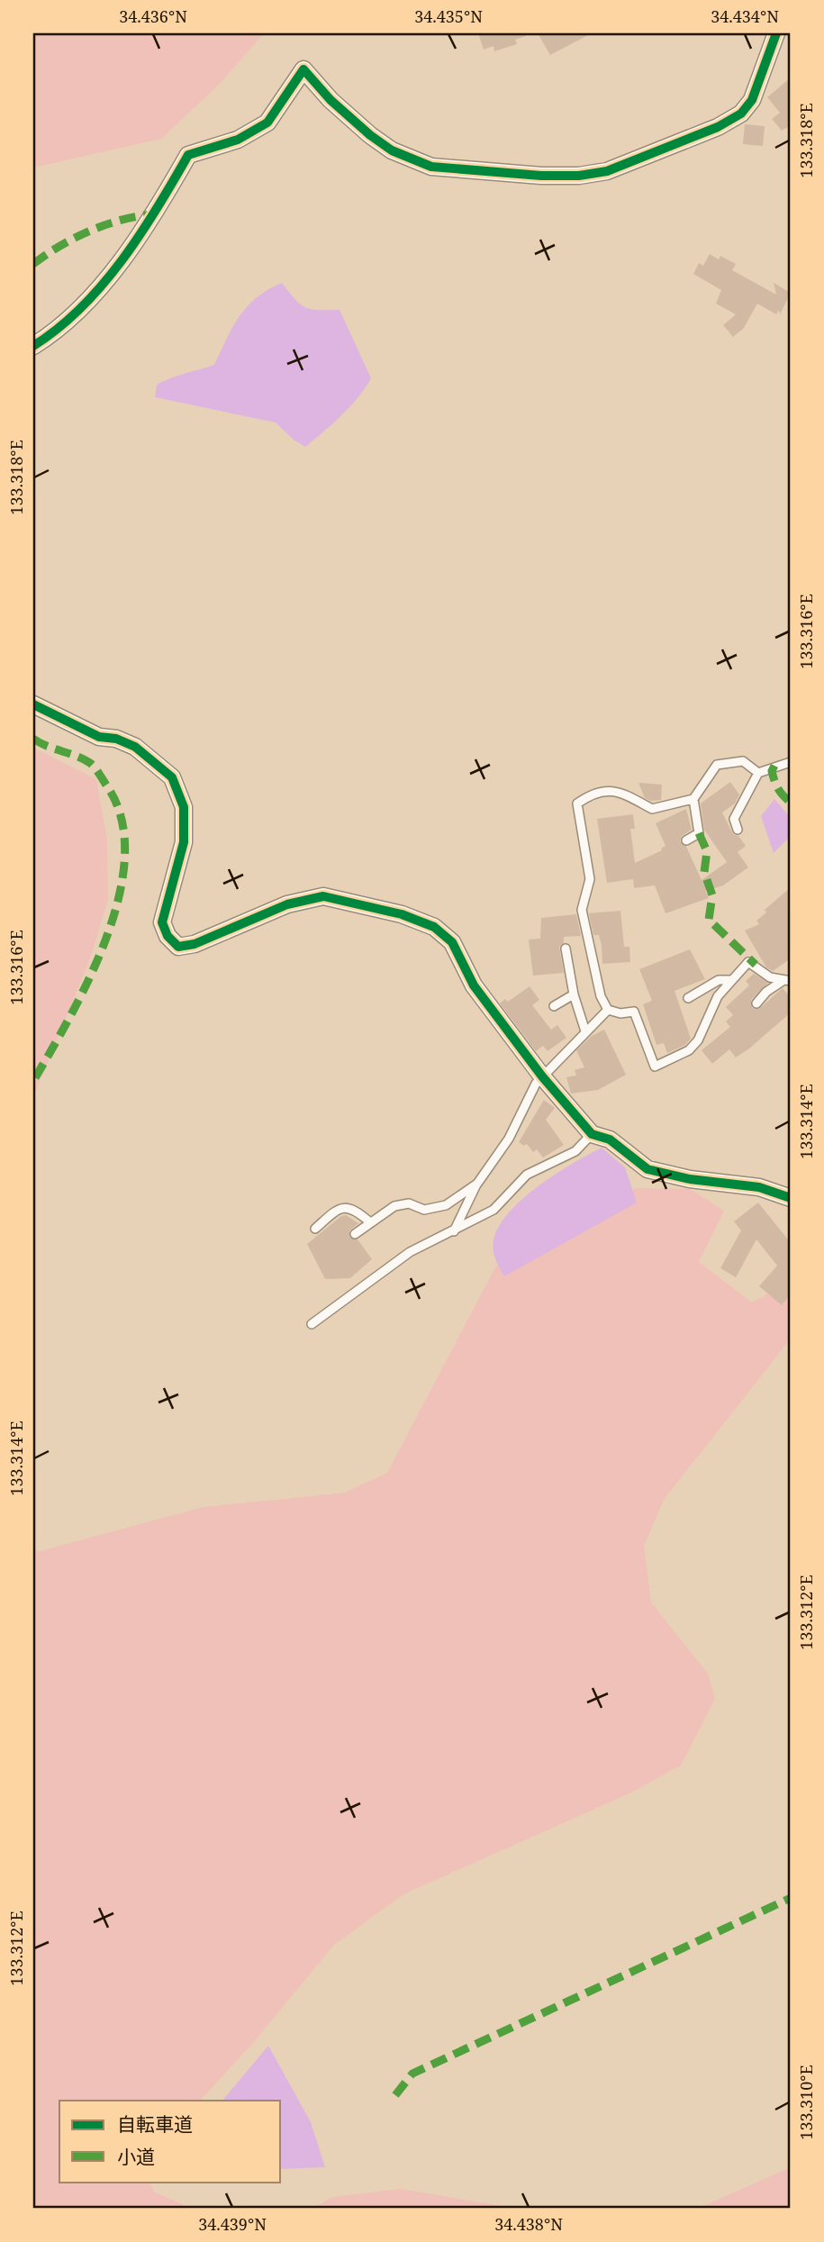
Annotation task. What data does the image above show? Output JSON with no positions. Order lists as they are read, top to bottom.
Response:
{
  "legend": ["自転車道", "小道"],
  "coordinates": [
    "34.436°N",
    "34.435°N",
    "34.434°N",
    "133.318°E",
    "133.316°E",
    "133.314°E",
    "133.312°E",
    "133.310°E",
    "34.439°N",
    "34.438°N"
  ]
}
